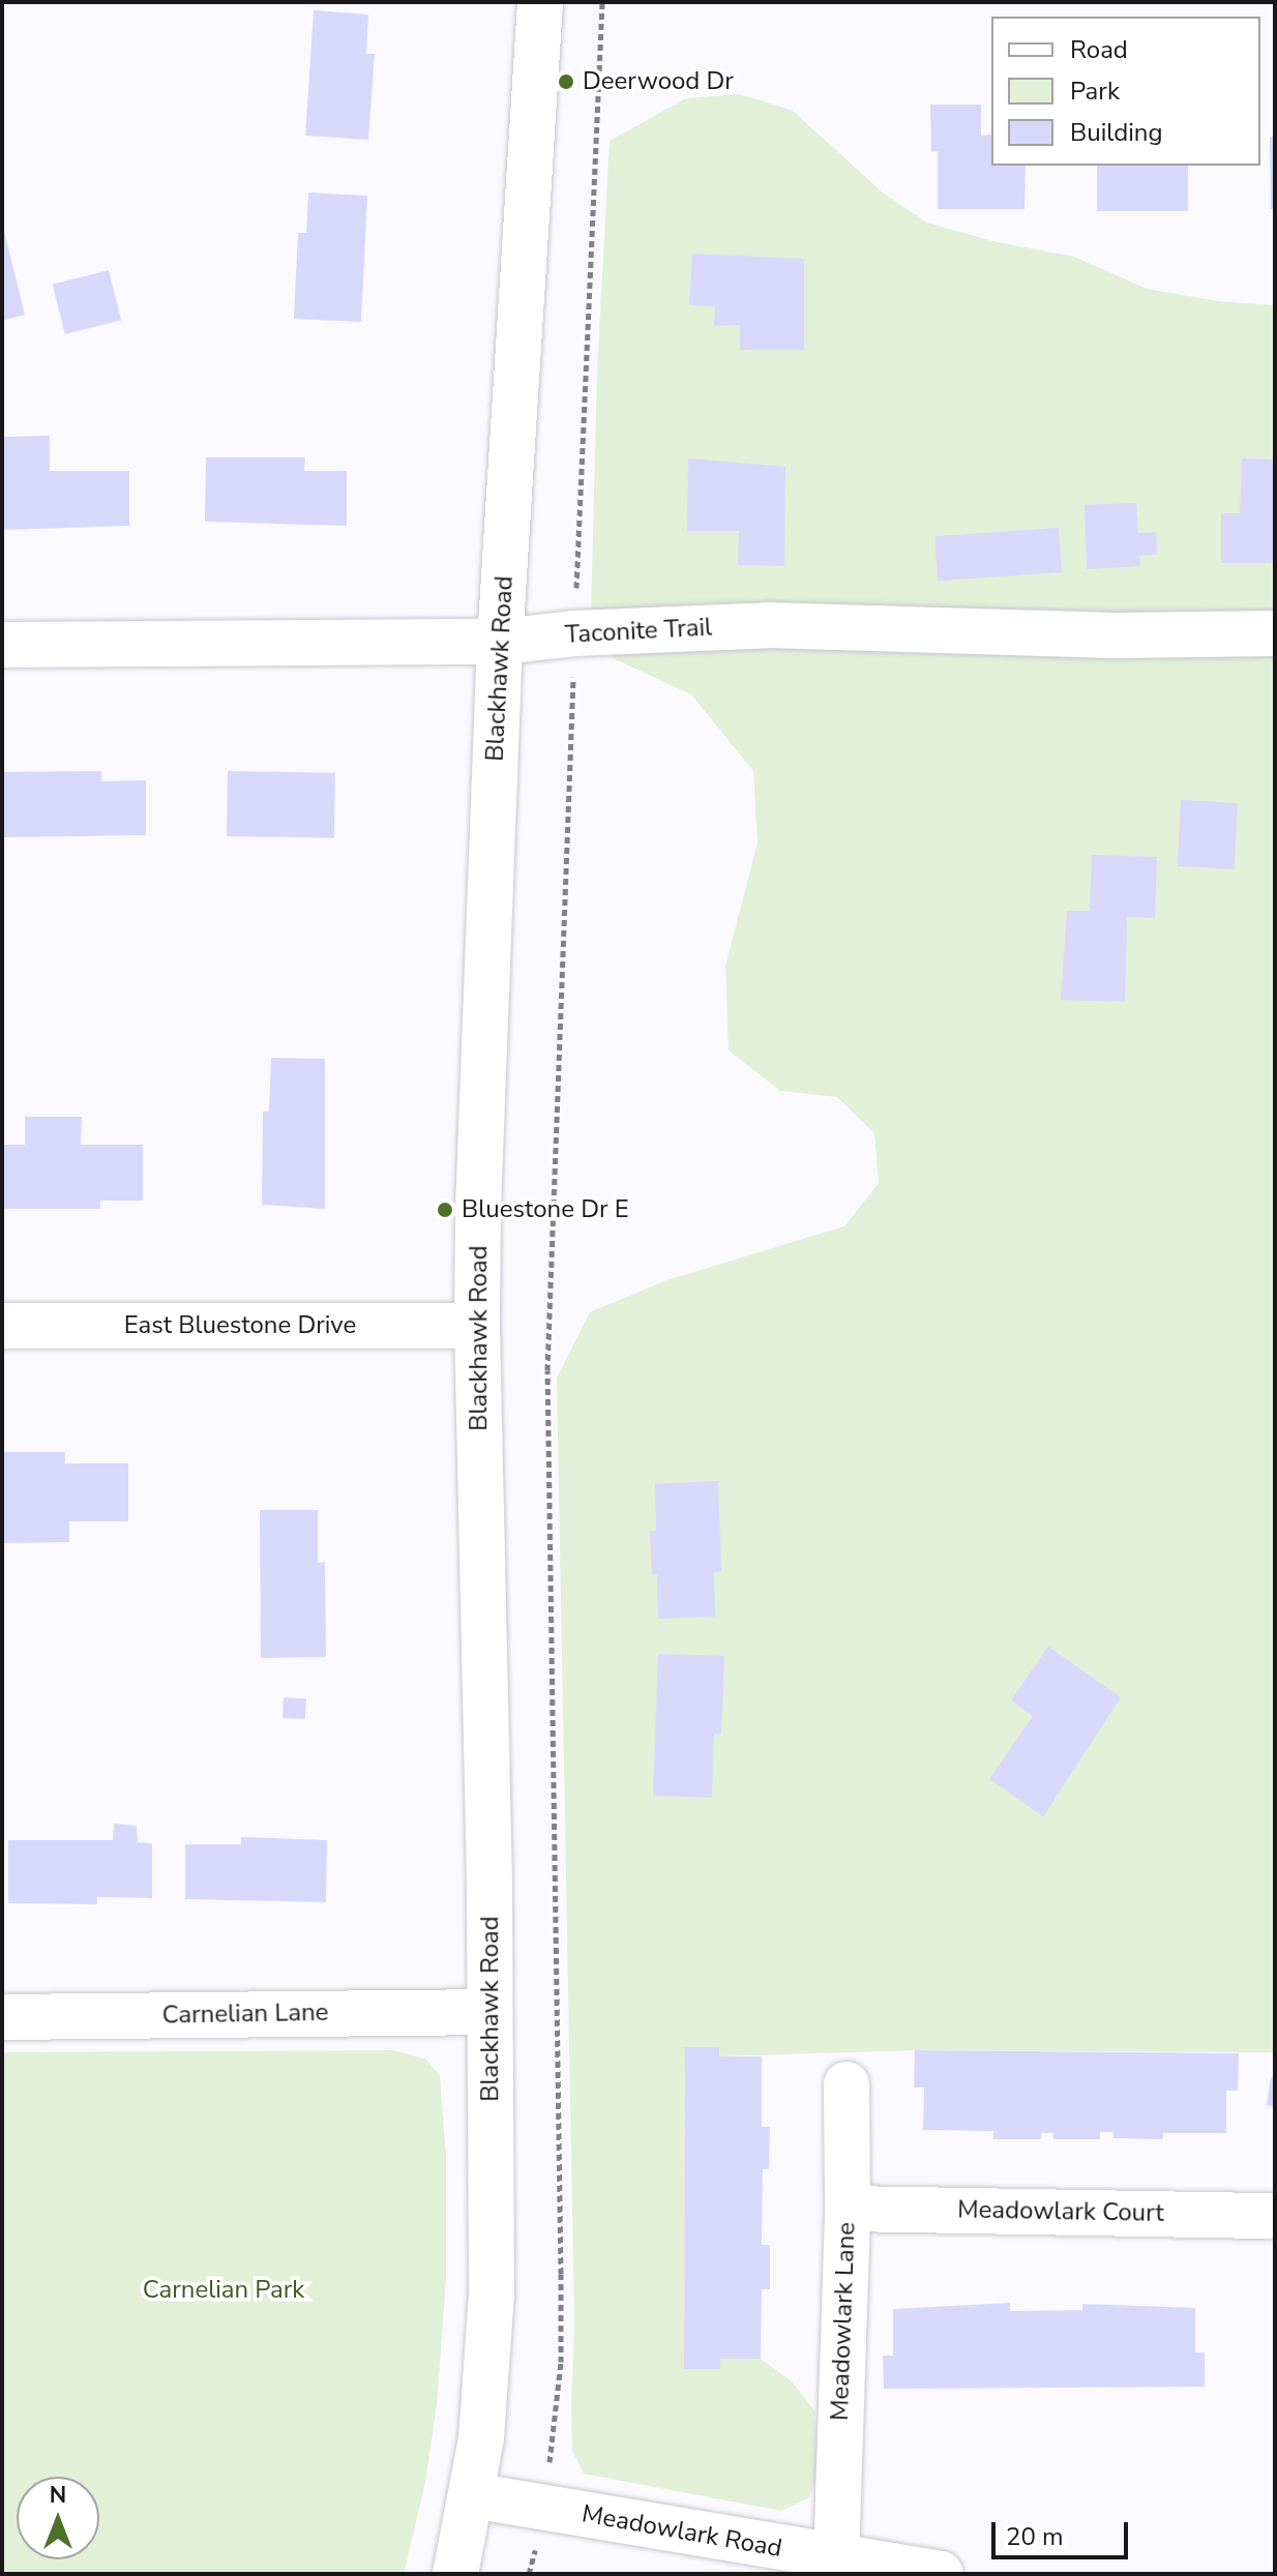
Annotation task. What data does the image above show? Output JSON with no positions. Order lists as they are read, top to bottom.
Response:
{
  "streets": {
    "street": [
      "Taconite Trail",
      "Blackhawk Road",
      "East Bluestone Drive",
      "Carnelian Lane",
      "Meadowlark Court",
      "Meadowlark Lane",
      "Meadowlark Road"
    ]
  },
  "crossings": [
    ["Taconite Trail", "Blackhawk Road"],
    ["Blackhawk Road", "East Bluestone Drive"],
    ["Blackhawk Road", "Carnelian Lane"],
    ["Blackhawk Road", "Meadowlark Road"],
    ["Meadowlark Court", "Meadowlark Lane"],
    ["Meadowlark Lane", "Meadowlark Road"]
  ],
  "parks": ["Carnelian Park"],
  "places": ["Deerwood Dr", "Bluestone Dr E"],
  "legend": ["Road", "Park", "Building"],
  "scale_bar": "20 m",
  "north": "top"
}
